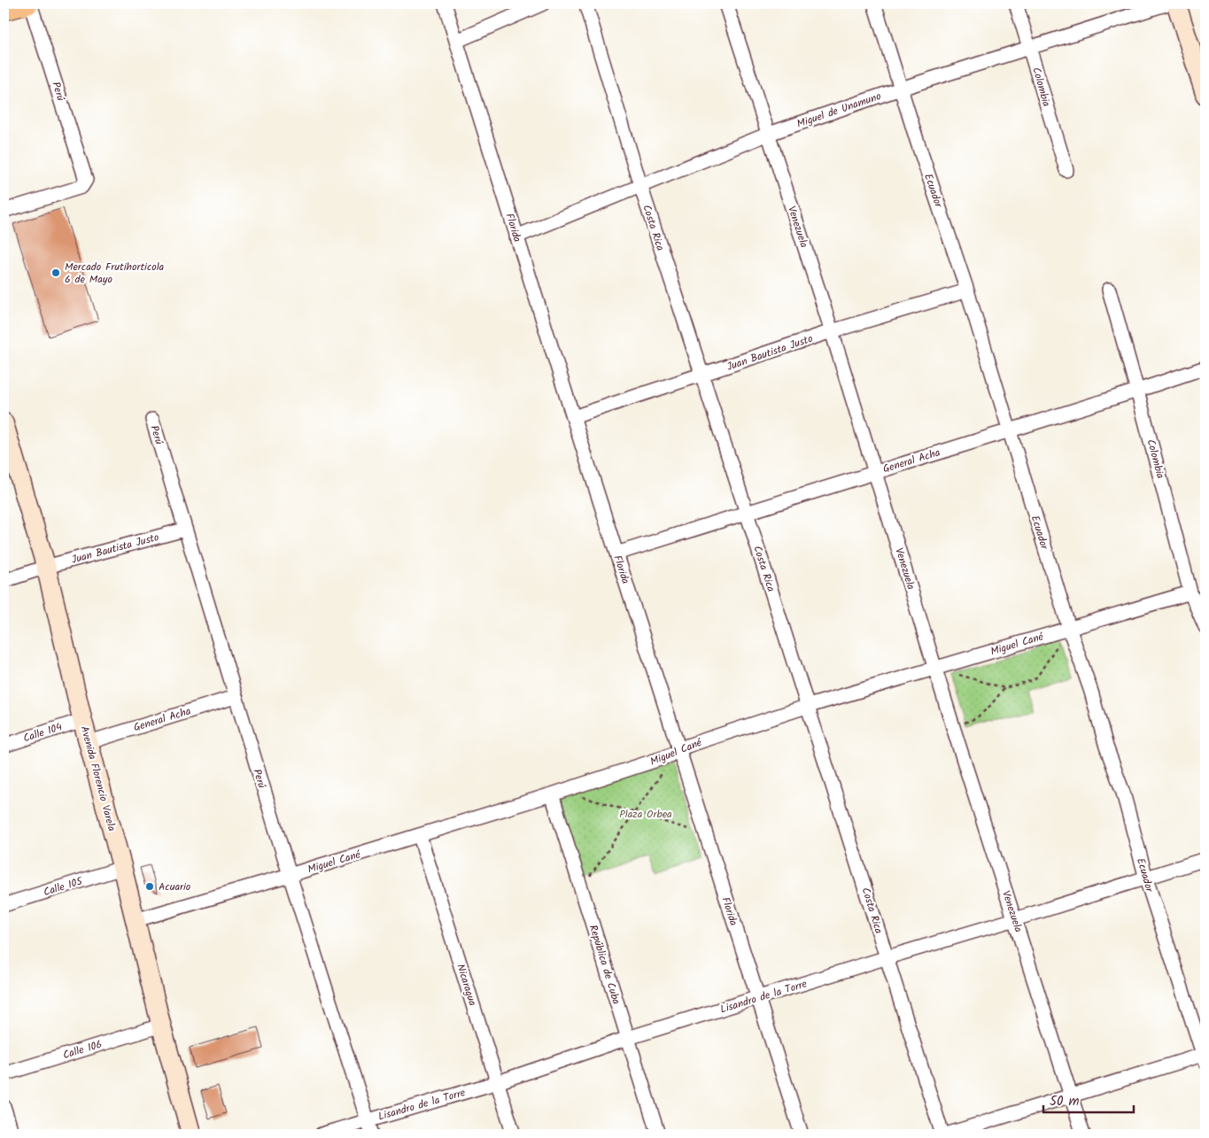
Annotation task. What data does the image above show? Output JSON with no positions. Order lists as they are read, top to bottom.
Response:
{
  "streets": {
    "main road": ["Avenida Florencio Varela"],
    "street": [
      "Colombia",
      "Perú",
      "Miguel de Unamuno",
      "Ecuador",
      "Venezuela",
      "Florida",
      "Costa Rica",
      "Juan Bautista Justo",
      "General Acha",
      "Miguel Cané",
      "Calle 104",
      "Calle 105",
      "República de Cuba",
      "Nicaragua",
      "Lisandro de la Torre",
      "Calle 106"
    ]
  },
  "crossings": [
    ["Colombia", "Miguel de Unamuno"],
    ["Colombia", "General Acha"],
    ["Colombia", "Miguel Cané"],
    ["Perú", "Juan Bautista Justo"],
    ["Perú", "General Acha"],
    ["Perú", "Miguel Cané"],
    ["Perú", "Lisandro de la Torre"],
    ["Miguel de Unamuno", "Ecuador"],
    ["Miguel de Unamuno", "Venezuela"],
    ["Miguel de Unamuno", "Florida"],
    ["Miguel de Unamuno", "Costa Rica"],
    ["Ecuador", "Juan Bautista Justo"],
    ["Ecuador", "General Acha"],
    ["Ecuador", "Miguel Cané"],
    ["Ecuador", "Lisandro de la Torre"],
    ["Venezuela", "Juan Bautista Justo"],
    ["Venezuela", "General Acha"],
    ["Venezuela", "Miguel Cané"],
    ["Venezuela", "Lisandro de la Torre"],
    ["Florida", "Juan Bautista Justo"],
    ["Florida", "General Acha"],
    ["Florida", "Miguel Cané"],
    ["Florida", "Lisandro de la Torre"],
    ["Costa Rica", "Juan Bautista Justo"],
    ["Costa Rica", "General Acha"],
    ["Costa Rica", "Miguel Cané"],
    ["Costa Rica", "Lisandro de la Torre"],
    ["Juan Bautista Justo", "Avenida Florencio Varela"],
    ["General Acha", "Avenida Florencio Varela"],
    ["Miguel Cané", "Avenida Florencio Varela"],
    ["Miguel Cané", "República de Cuba"],
    ["Miguel Cané", "Nicaragua"],
    ["Calle 104", "Avenida Florencio Varela"],
    ["Avenida Florencio Varela", "Calle 105"],
    ["Avenida Florencio Varela", "Calle 106"],
    ["República de Cuba", "Lisandro de la Torre"],
    ["Nicaragua", "Lisandro de la Torre"]
  ],
  "parks": ["Plaza Orbea"],
  "places": ["Mercado Frutihorticola 6 de Mayo", "Acuario"],
  "scale_bar": "50 m"
}
